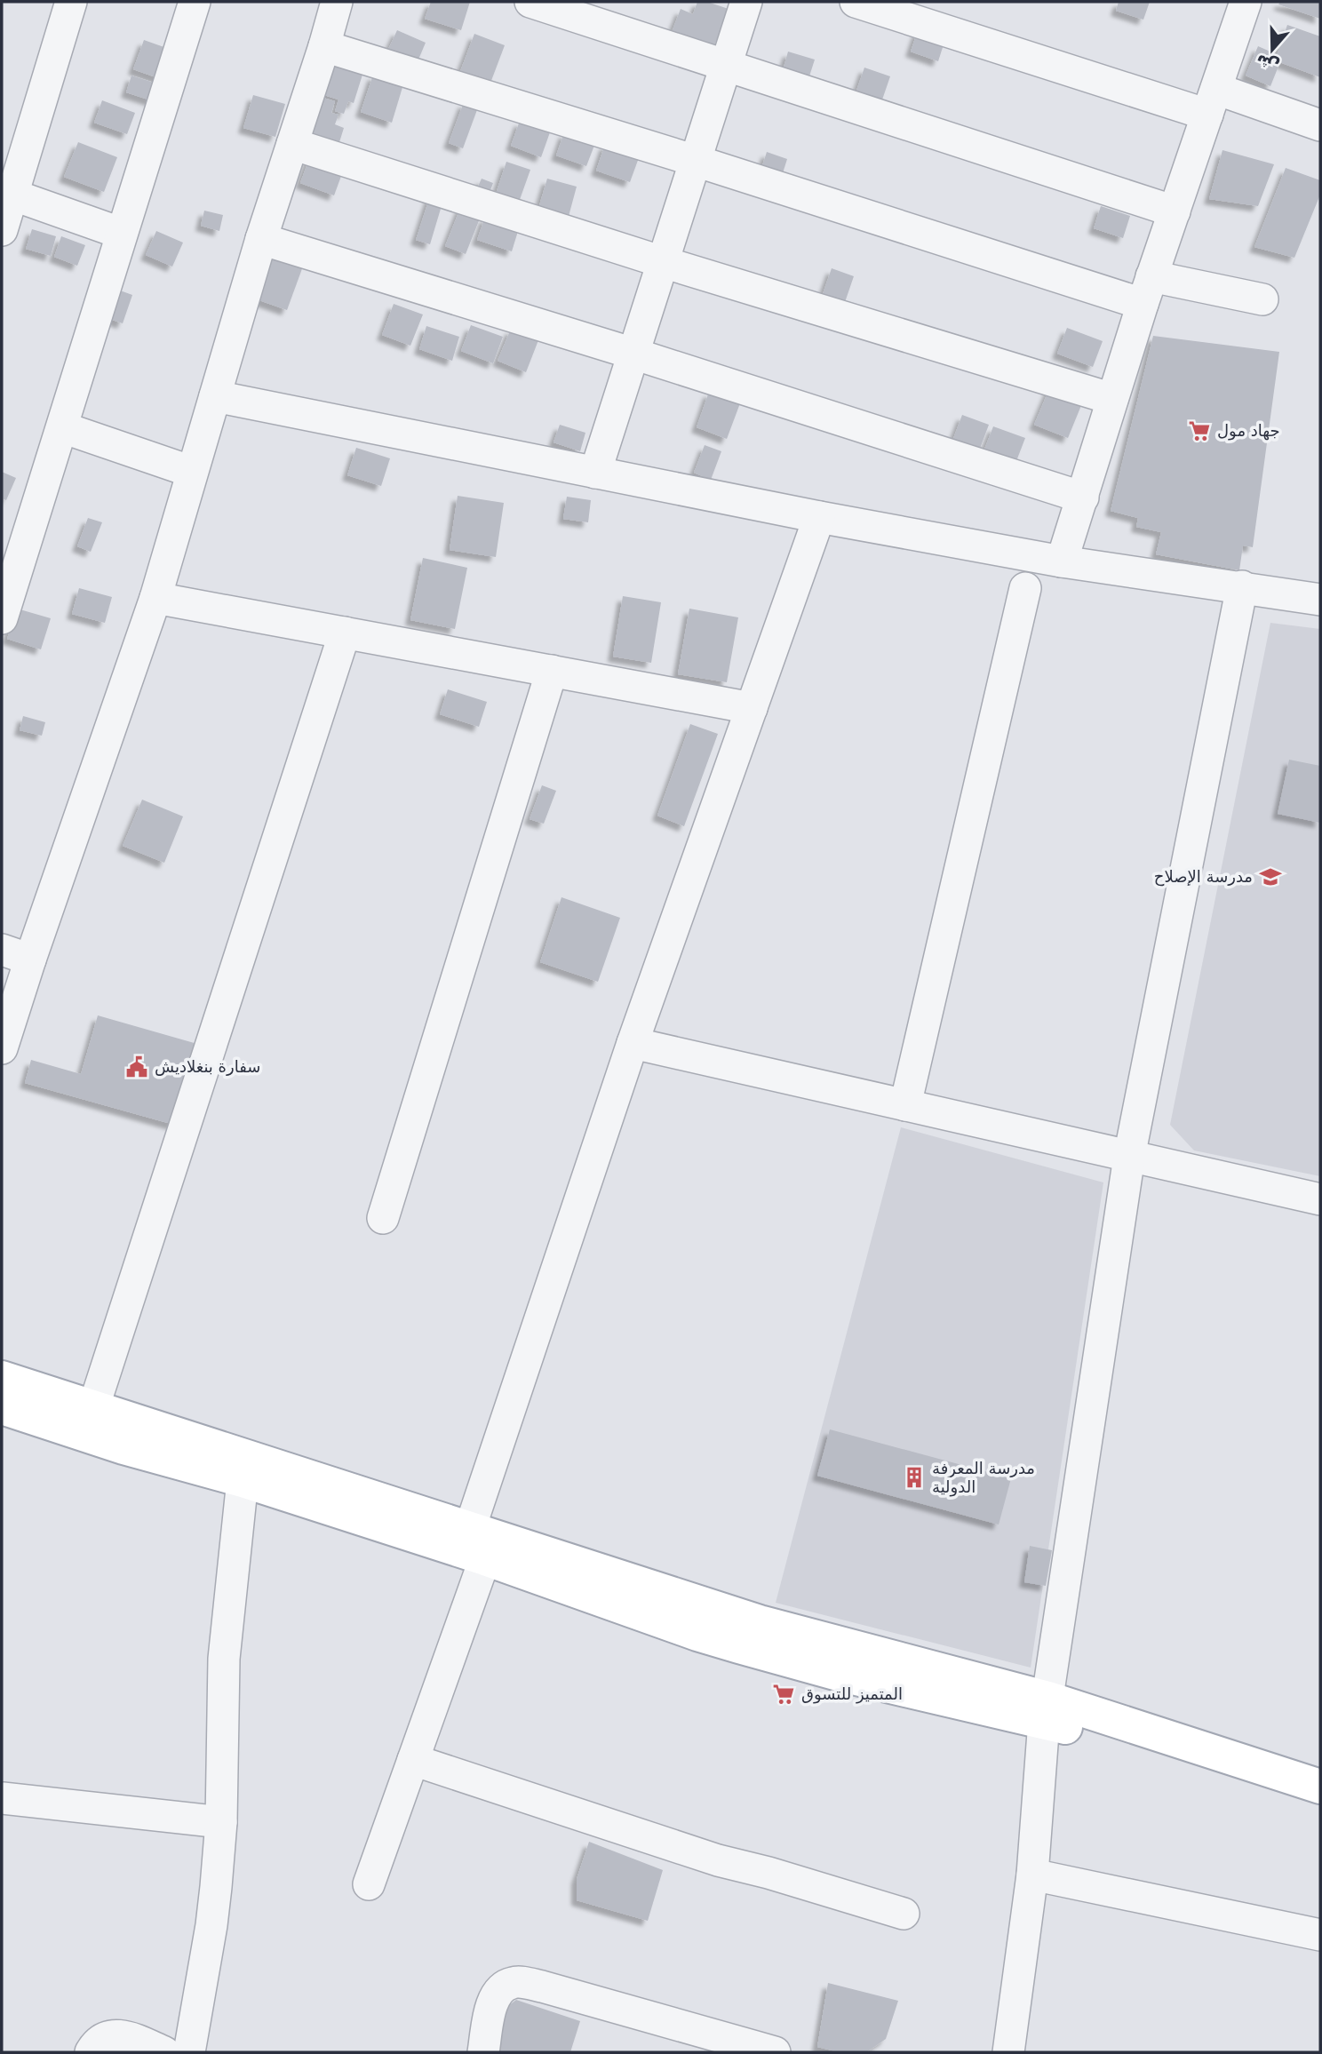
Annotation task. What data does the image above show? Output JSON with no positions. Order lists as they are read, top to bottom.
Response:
{
  "places": {
    "supermarket": ["جهاد مول", "المتميز للتسوق"],
    "school or university": ["مدرسة الإصلاح"],
    "public building": ["سفارة بنغلاديش"],
    "building": ["مدرسة المعرفة الدولية"]
  },
  "north": "bottom"
}
